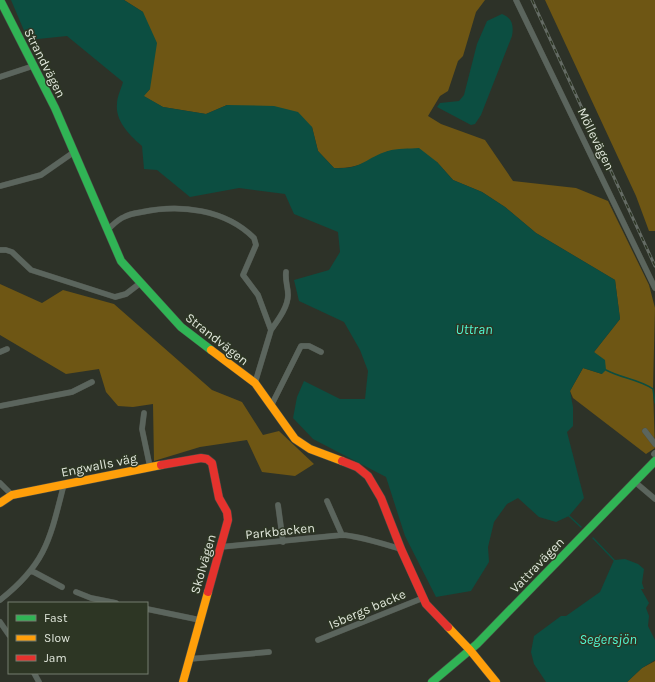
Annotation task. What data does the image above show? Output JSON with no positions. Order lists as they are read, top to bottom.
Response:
{
  "streets": {
    "street": [
      "Strandvägen",
      "Möllevägen",
      "Engwalls väg",
      "Parkbacken",
      "Skolvägen",
      "Vattravägen",
      "Isbergs backe"
    ]
  },
  "crossings": [
    ["Strandvägen", "Parkbacken"],
    ["Strandvägen", "Vattravägen"],
    ["Strandvägen", "Isbergs backe"],
    ["Engwalls väg", "Skolvägen"],
    ["Parkbacken", "Skolvägen"]
  ],
  "water": ["Uttran", "Segersjön"],
  "legend": ["Fast", "Slow", "Jam"]
}
